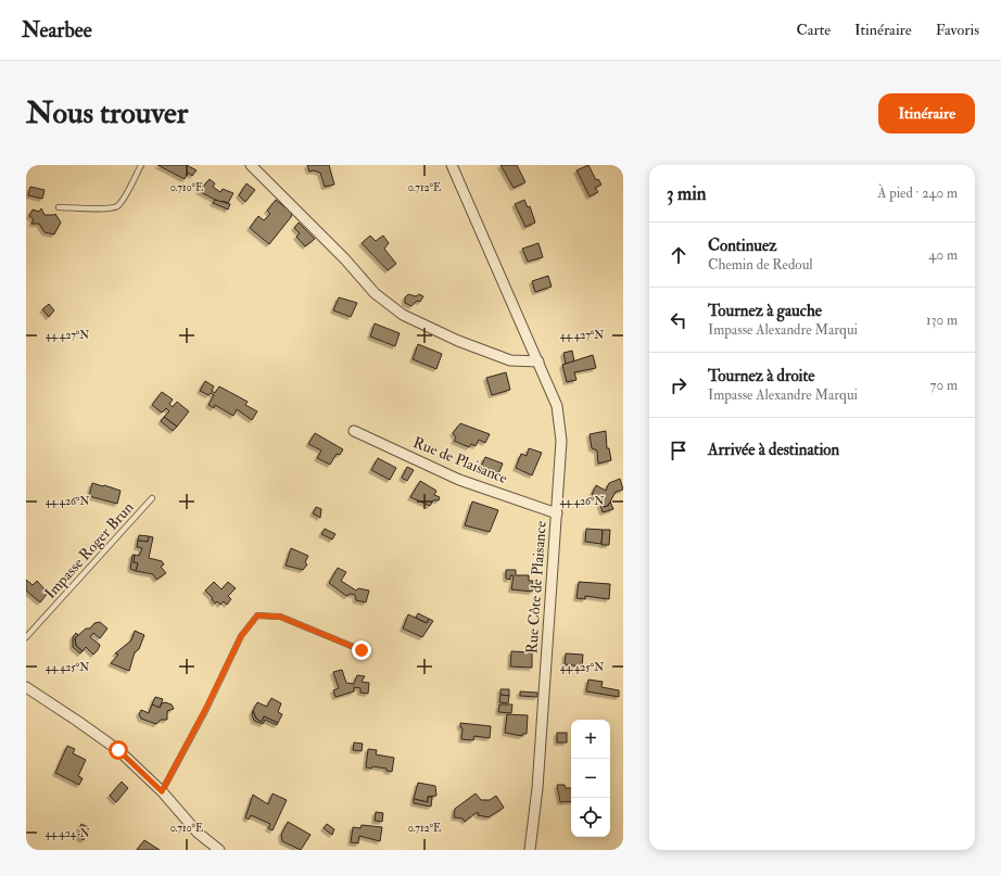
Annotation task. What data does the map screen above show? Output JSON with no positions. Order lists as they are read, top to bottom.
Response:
{
  "streets": {
    "street": ["Rue de Plaisance", "Rue Côte de Plaisance"],
    "lane": ["Impasse Roger Brun"]
  },
  "crossings": [
    ["Rue de Plaisance", "Rue Côte de Plaisance"]
  ],
  "page": {
    "header": "Nearbee",
    "nav": ["Carte", "Itinéraire", "Favoris"],
    "buttons": "Itinéraire",
    "title": "Nous trouver",
    "heading": ["3 min", "À pied · 240 m"],
    "list": [
      ["Continuez", "Chemin de Redoul", "40 m"],
      ["Tournez à gauche", "Impasse Alexandre Marqui", "130 m"],
      ["Tournez à droite", "Impasse Alexandre Marqui", "70 m"],
      "Arrivée à destination"
    ],
    "map_buttons": ["+", "−"]
  },
  "coordinates": [
    "0.710°E",
    "0.712°E",
    "44.427°N",
    "44.426°N",
    "44.425°N",
    "44.424°N"
  ]
}
